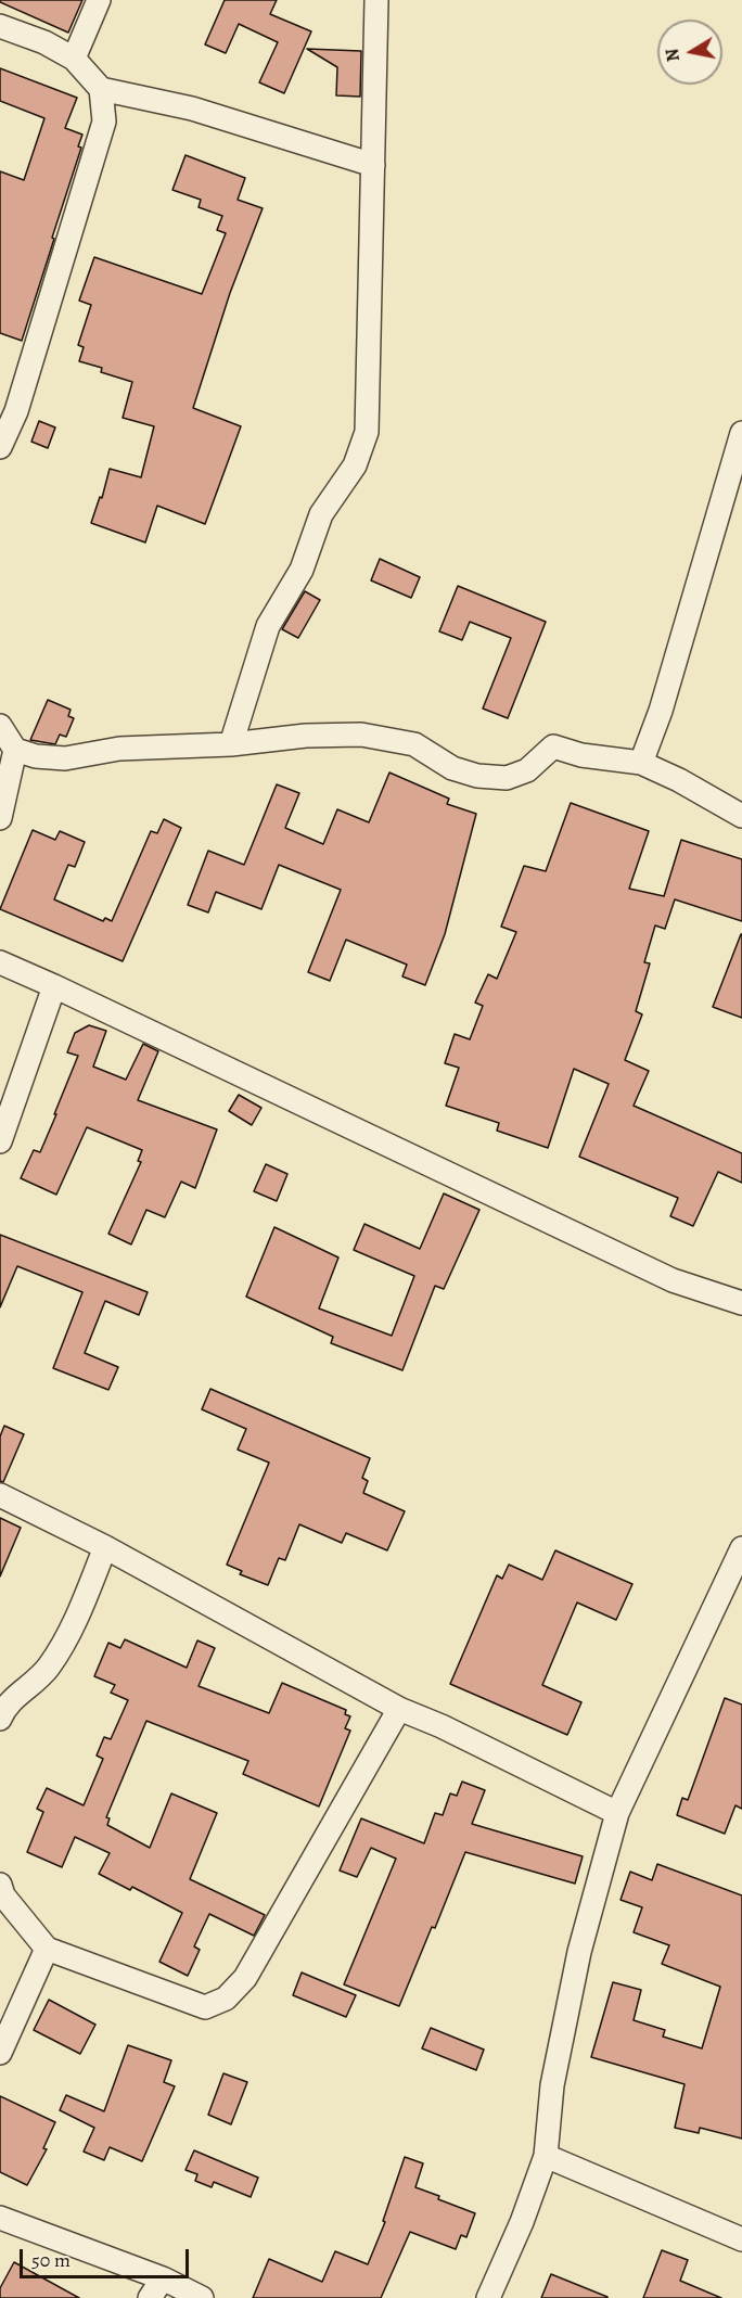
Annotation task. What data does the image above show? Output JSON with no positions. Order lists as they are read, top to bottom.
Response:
{
  "scale_bar": "50 m",
  "north": "left"
}
